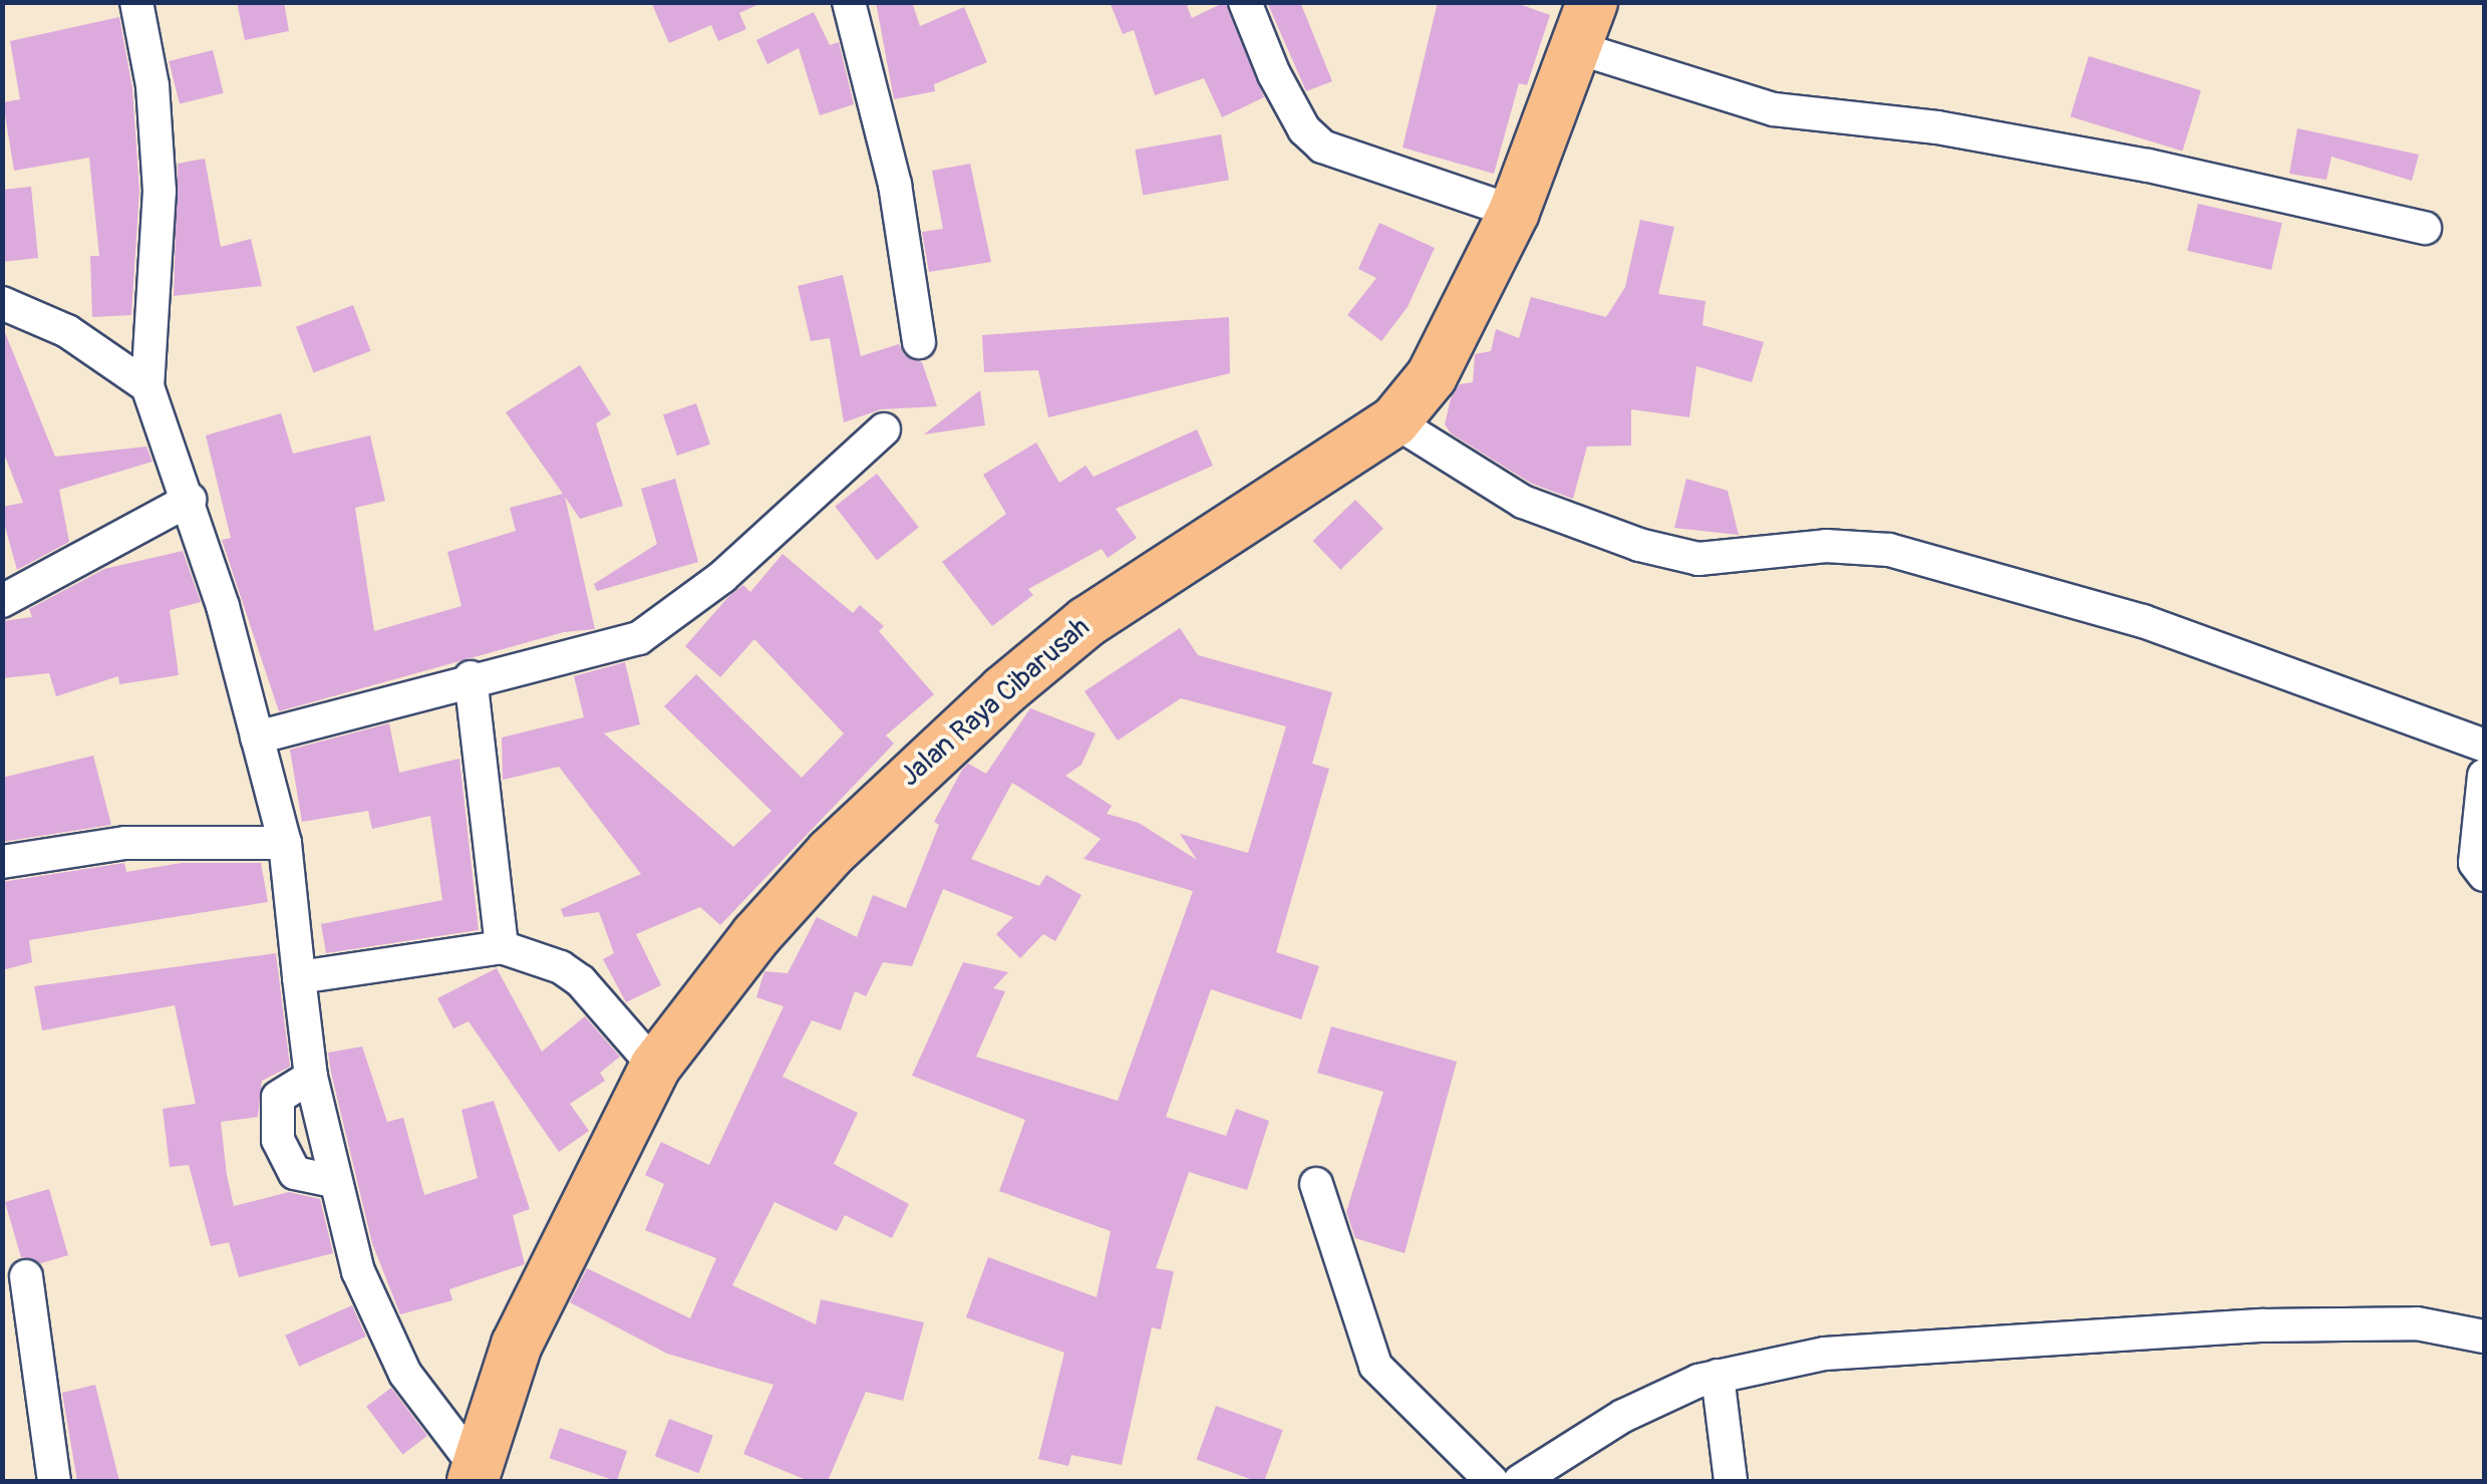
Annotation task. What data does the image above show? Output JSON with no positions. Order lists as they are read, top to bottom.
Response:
{
  "streets": {
    "main road": ["Jalan Raya Cibarusah"]
  }
}
